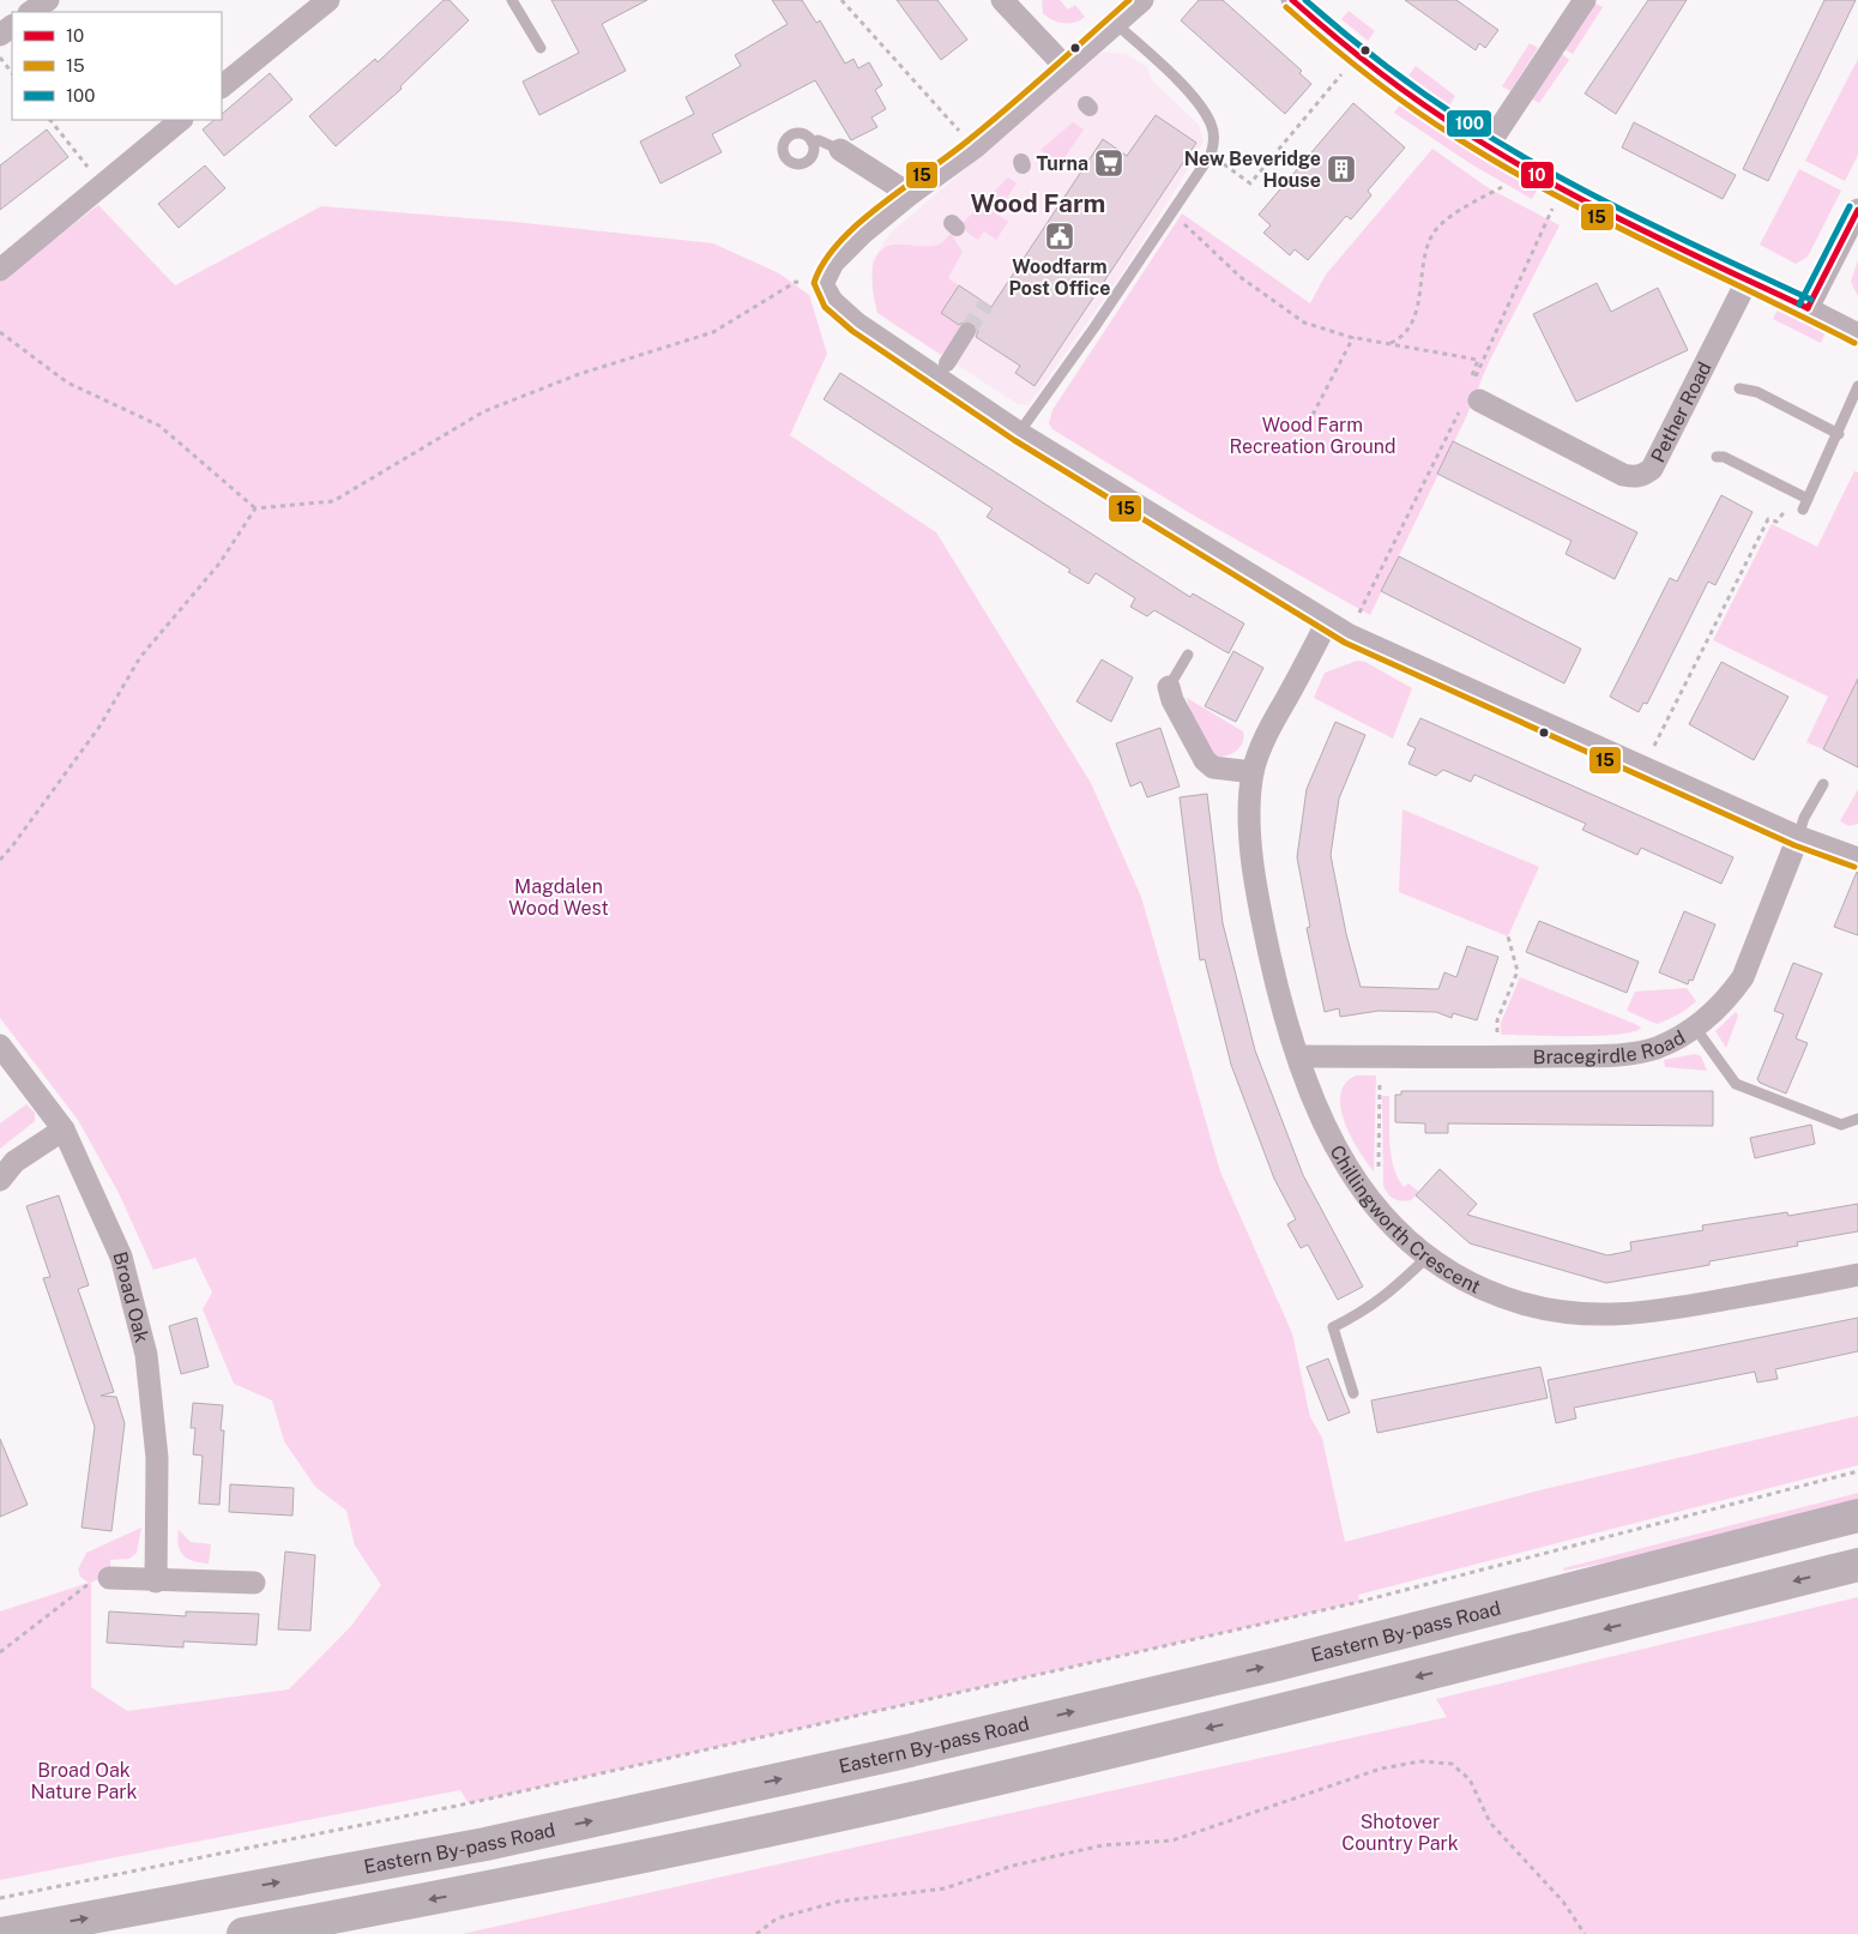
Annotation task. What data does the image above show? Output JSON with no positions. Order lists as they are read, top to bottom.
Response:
{
  "streets": {
    "highway": ["Eastern By-pass Road"],
    "street": [
      "Pether Road",
      "Bracegirdle Road",
      "Chillingworth Crescent",
      "Broad Oak"
    ]
  },
  "crossings": [
    ["Bracegirdle Road", "Chillingworth Crescent"]
  ],
  "districts": ["Wood Farm"],
  "parks": [
    "Wood Farm Recreation Ground",
    "Magdalen Wood West",
    "Broad Oak Nature Park",
    "Shotover Country Park"
  ],
  "places": {
    "supermarket": ["Turna"],
    "building": ["New Beveridge House"],
    "public building": ["Woodfarm Post Office"]
  },
  "lines": ["transit line 10", "transit line 15", "transit line 100"],
  "legend": ["10", "15", "100"]
}
